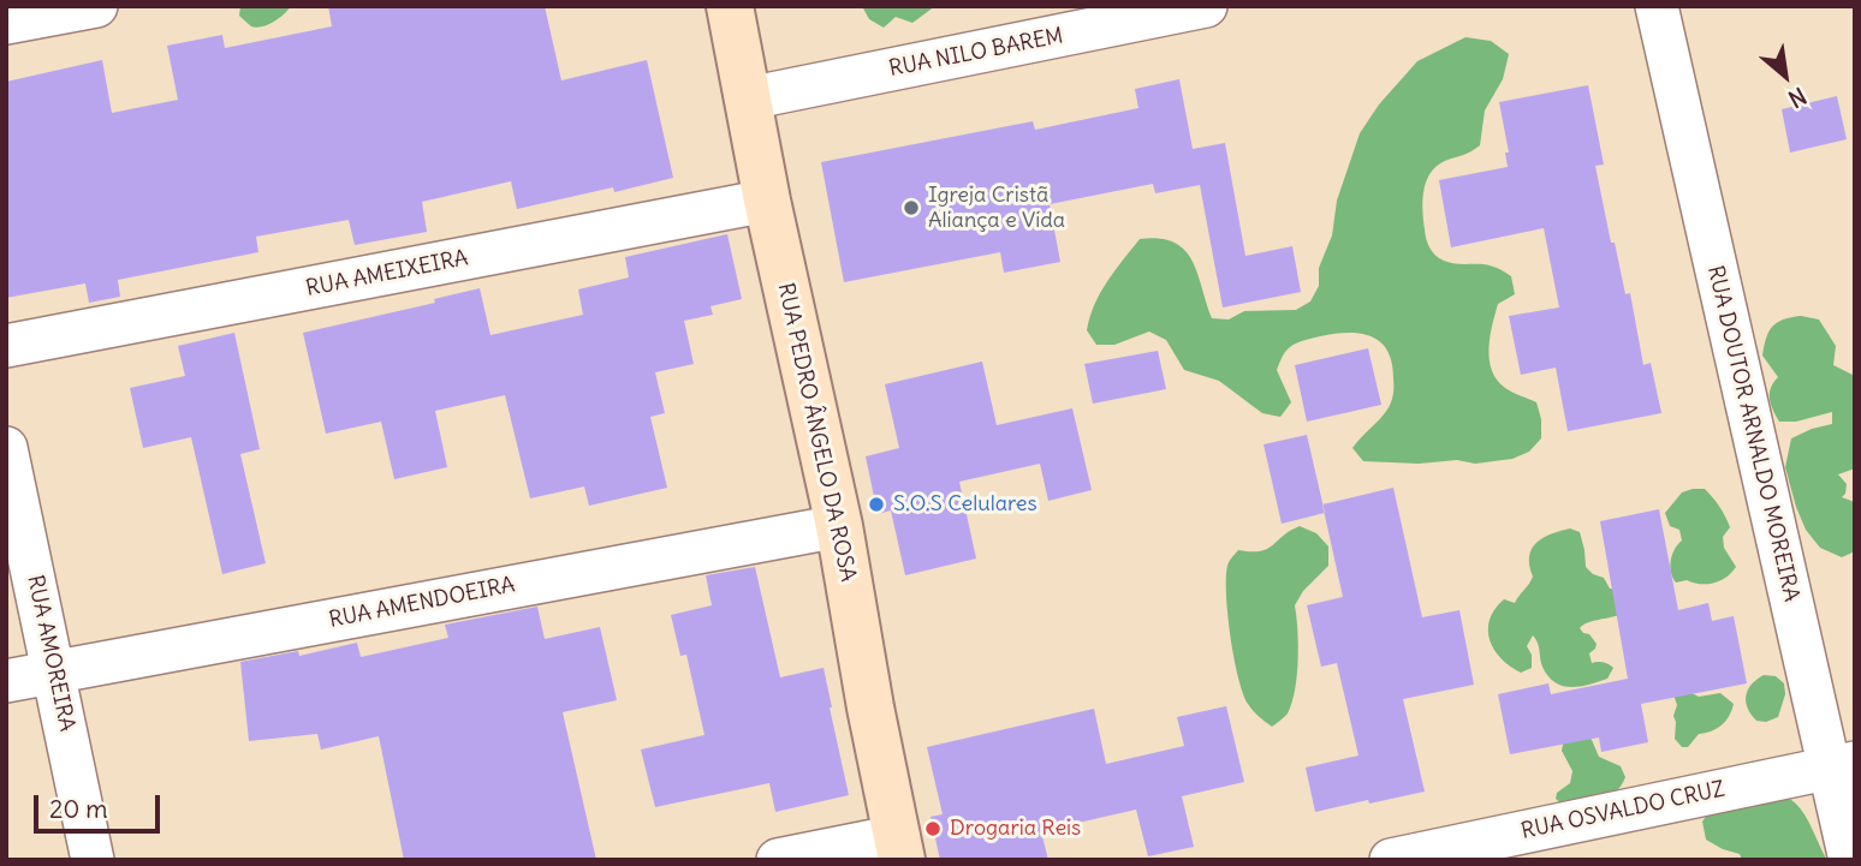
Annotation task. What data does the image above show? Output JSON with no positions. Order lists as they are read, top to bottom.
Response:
{
  "streets": {
    "main road": ["RUA PEDRO ÂNGELO DA ROSA"],
    "street": [
      "RUA NILO BAREM",
      "RUA AMEIXEIRA",
      "RUA DOUTOR ARNALDO MOREIRA",
      "RUA AMENDOEIRA",
      "RUA AMOREIRA",
      "RUA OSVALDO CRUZ"
    ]
  },
  "crossings": [
    ["RUA NILO BAREM", "RUA PEDRO ÂNGELO DA ROSA"],
    ["RUA AMEIXEIRA", "RUA PEDRO ÂNGELO DA ROSA"],
    ["RUA PEDRO ÂNGELO DA ROSA", "RUA AMENDOEIRA"],
    ["RUA DOUTOR ARNALDO MOREIRA", "RUA OSVALDO CRUZ"],
    ["RUA AMENDOEIRA", "RUA AMOREIRA"]
  ],
  "places": ["Igreja Cristã Aliança e Vida", "S.O.S Celulares", "Drogaria Reis"],
  "scale_bar": "20 m",
  "north": "bottom right"
}
